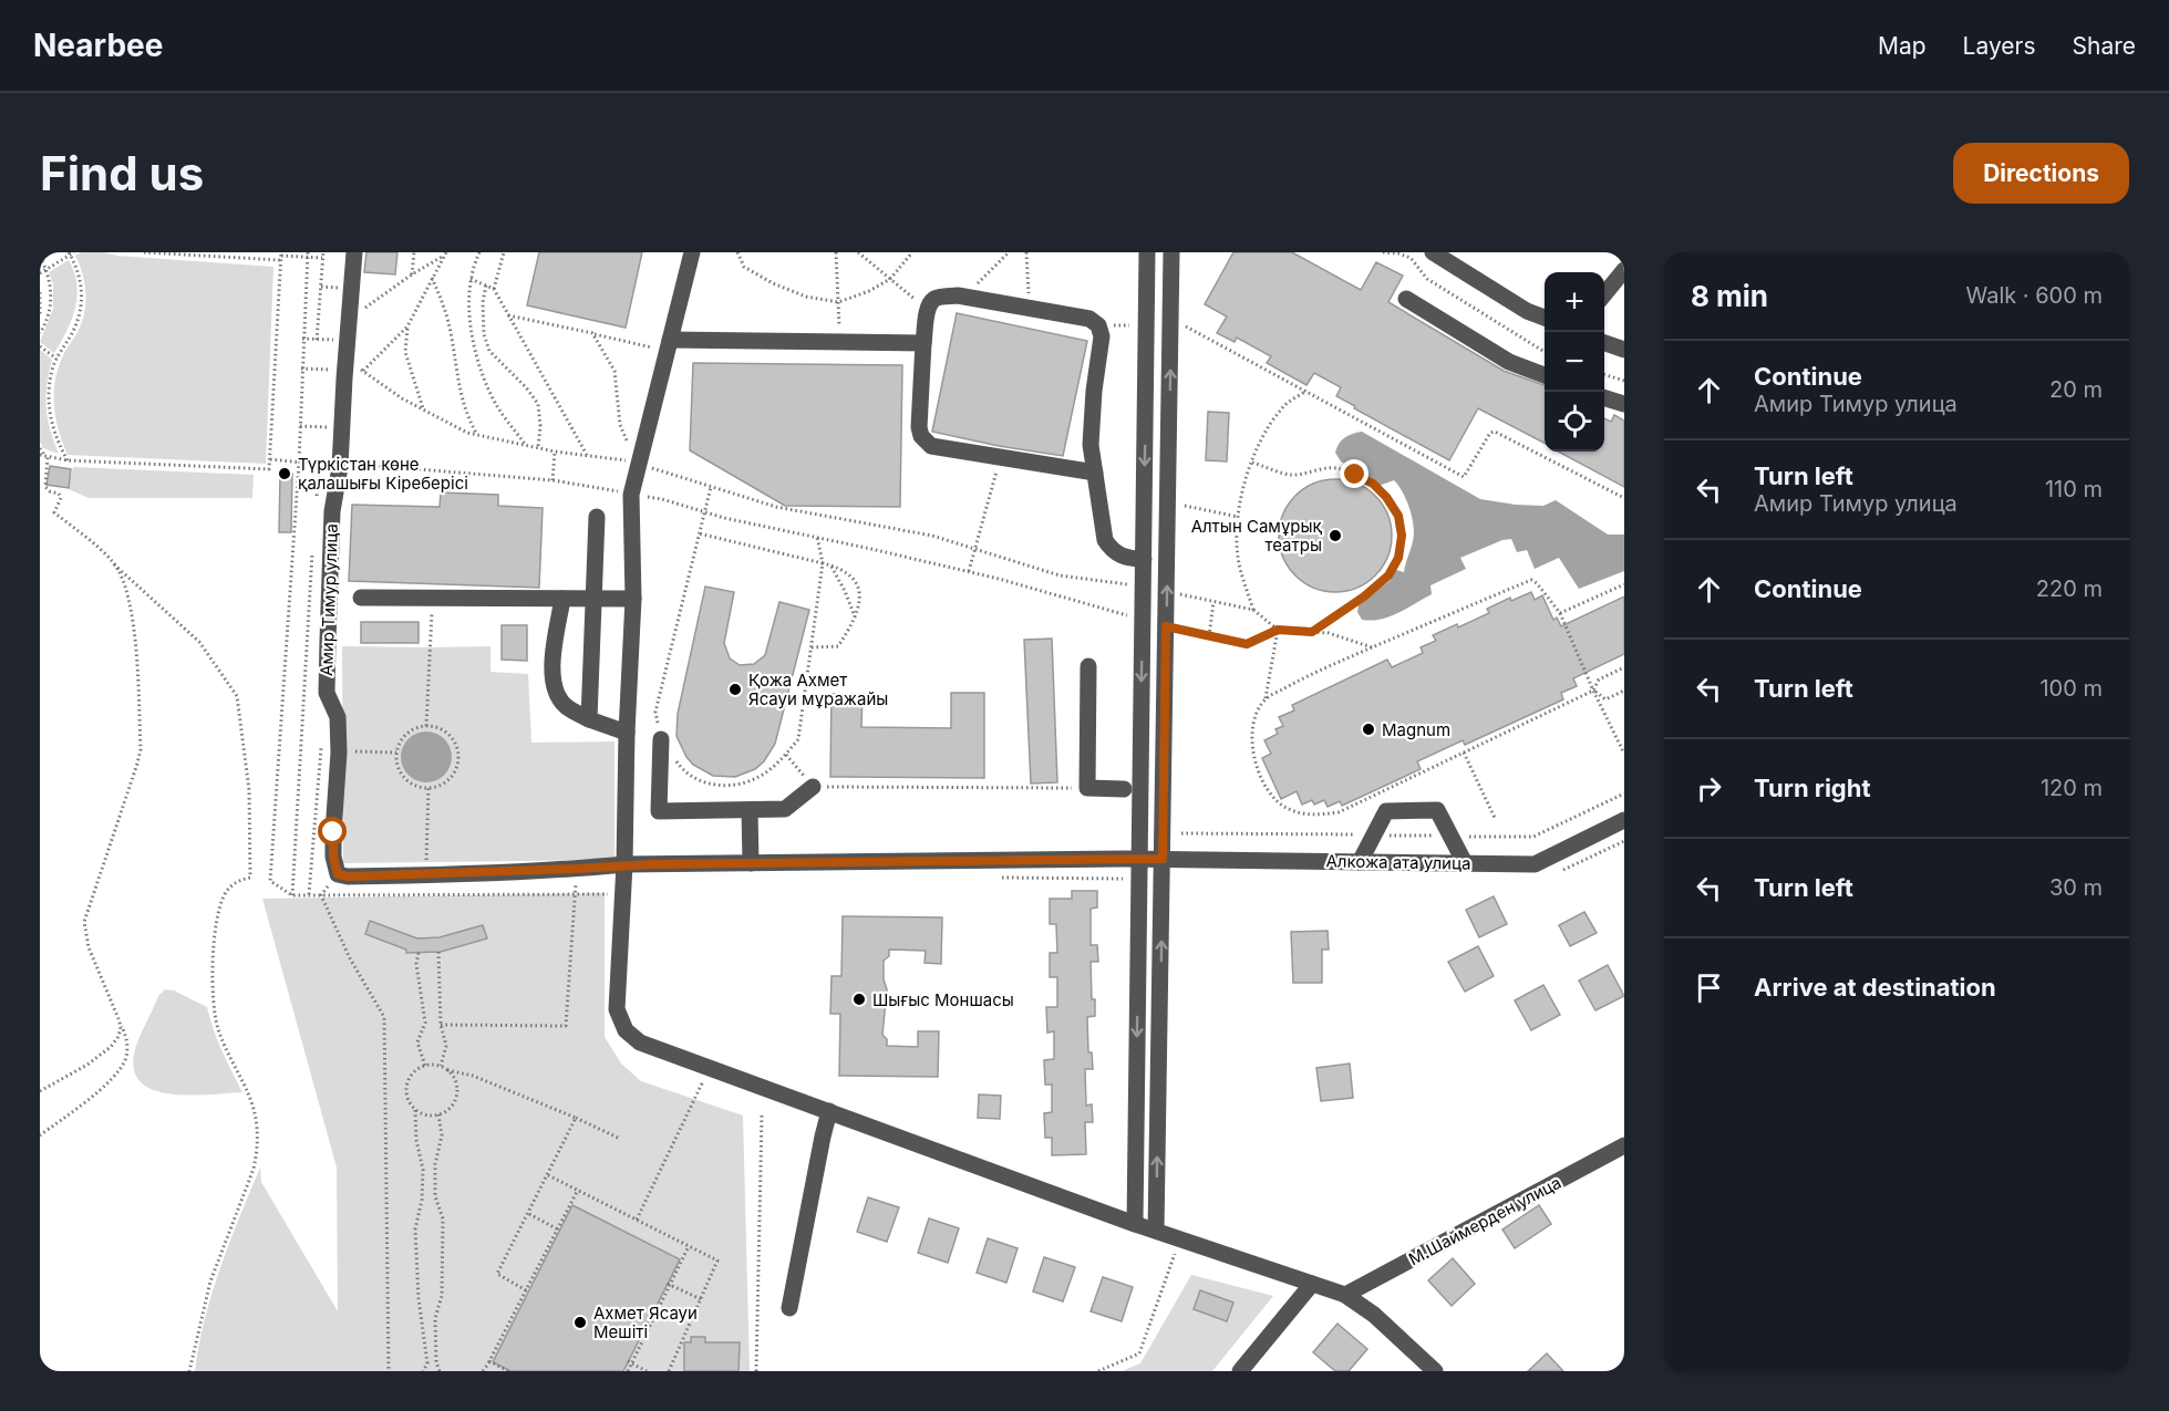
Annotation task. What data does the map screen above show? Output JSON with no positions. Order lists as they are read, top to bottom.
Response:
{
  "streets": {
    "street": ["Амир Тимур улица", "Алкожа ата улица", "М.Шаймерден улица"]
  },
  "places": [
    "Түркістан көне қалашығы Кіреберісі",
    "Алтын Самұрық театры",
    "Қожа Ахмет Ясауи мұражайы",
    "Magnum",
    "Шығыс Моншасы",
    "Ахмет Ясауи Мешіті"
  ],
  "page": {
    "header": "Nearbee",
    "nav": ["Map", "Layers", "Share"],
    "buttons": "Directions",
    "title": "Find us",
    "heading": ["8 min", "Walk · 600 m"],
    "map_buttons": ["+", "−"],
    "list": [
      ["Continue", "Амир Тимур улица", "20 m"],
      ["Turn left", "Амир Тимур улица", "110 m"],
      ["Continue", "220 m"],
      ["Turn left", "100 m"],
      ["Turn right", "120 m"],
      ["Turn left", "30 m"],
      "Arrive at destination"
    ]
  }
}
